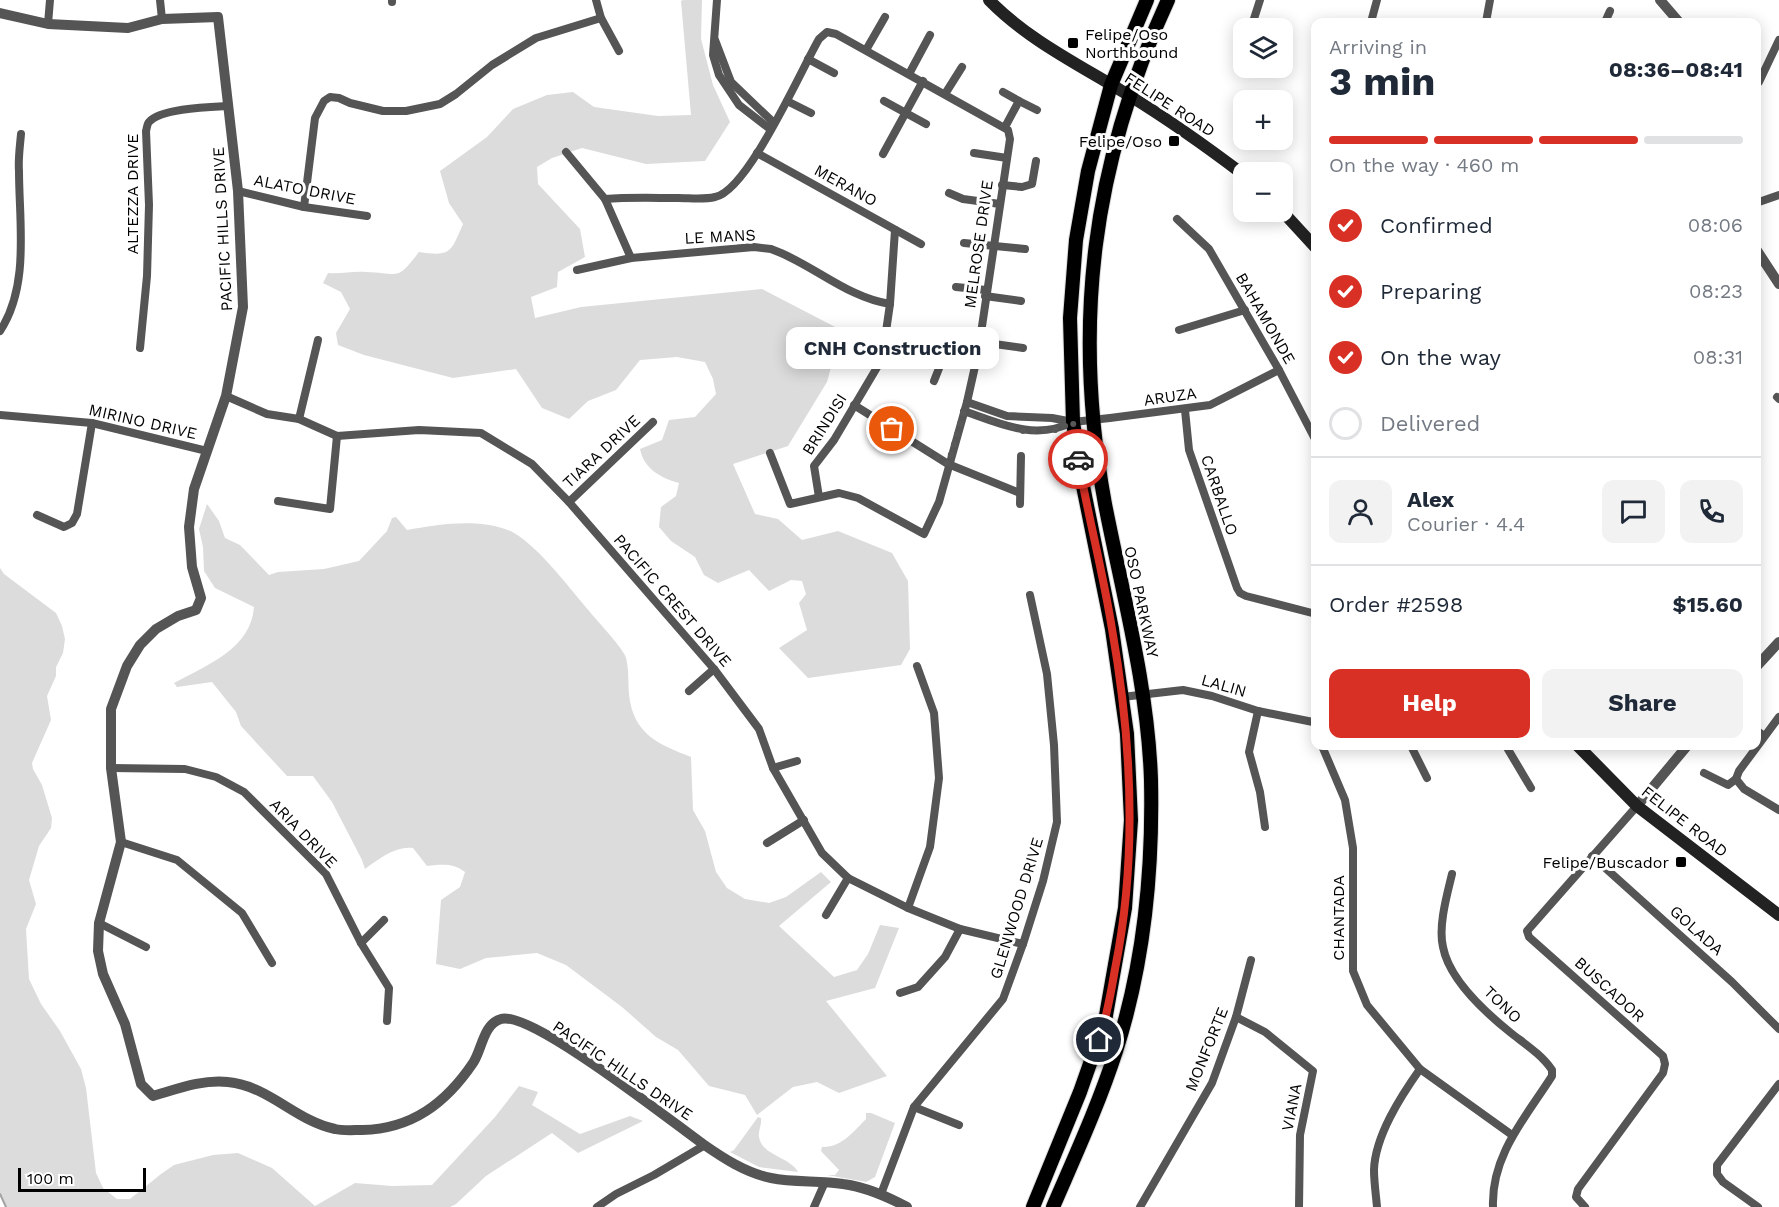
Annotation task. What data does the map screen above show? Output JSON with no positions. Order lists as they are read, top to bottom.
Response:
{
  "streets": {
    "main road": ["FELIPE ROAD", "OSO PARKWAY"],
    "street": [
      "MERANO",
      "ALATO DRIVE",
      "ALTEZZA DRIVE",
      "PACIFIC HILLS DRIVE",
      "LE MANS",
      "MELROSE DRIVE",
      "BAHAMONDE",
      "ARUZA",
      "MIRINO DRIVE",
      "BRINDISI",
      "TIARA DRIVE",
      "CARBALLO",
      "PACIFIC CREST DRIVE",
      "LALIN",
      "ARIA DRIVE",
      "GLENWOOD DRIVE",
      "CHANTADA",
      "GOLADA",
      "BUSCADOR",
      "TONO",
      "MONFORTE",
      "VIANA"
    ]
  },
  "crossings": [
    ["FELIPE ROAD", "OSO PARKWAY"],
    ["FELIPE ROAD", "BUSCADOR"],
    ["MERANO", "BRINDISI"],
    ["ALATO DRIVE", "PACIFIC HILLS DRIVE"],
    ["ALTEZZA DRIVE", "PACIFIC HILLS DRIVE"],
    ["PACIFIC HILLS DRIVE", "MIRINO DRIVE"],
    ["PACIFIC HILLS DRIVE", "PACIFIC CREST DRIVE"],
    ["PACIFIC HILLS DRIVE", "ARIA DRIVE"],
    ["PACIFIC HILLS DRIVE", "GLENWOOD DRIVE"],
    ["LE MANS", "BRINDISI"],
    ["MELROSE DRIVE", "BRINDISI"],
    ["BAHAMONDE", "ARUZA"],
    ["ARUZA", "CARBALLO"],
    ["ARUZA", "OSO PARKWAY"],
    ["TIARA DRIVE", "PACIFIC CREST DRIVE"],
    ["PACIFIC CREST DRIVE", "GLENWOOD DRIVE"],
    ["OSO PARKWAY", "LALIN"],
    ["CHANTADA", "TONO"],
    ["GOLADA", "BUSCADOR"],
    ["MONFORTE", "VIANA"]
  ],
  "places": {
    "transit": ["Felipe/Oso Northbound", "Felipe/Oso", "Felipe/Buscador"],
    "other": ["CNH Construction"]
  },
  "scale_bar": "100 m",
  "page": {
    "map_buttons": ["+", "−"],
    "heading": ["3 min", "Arriving in", "08:36–08:41"],
    "panel": [
      "Alex",
      "Courier · 4.4",
      "Order #2598",
      "$15.60"
    ],
    "bar": "On the way · 460 m",
    "list": [
      ["Confirmed", "08:06"],
      ["Preparing", "08:23"],
      ["On the way", "08:31"],
      "Delivered"
    ],
    "bubble": "CNH Construction",
    "buttons": ["Help", "Share"],
    "scale": "100 m"
  }
}
